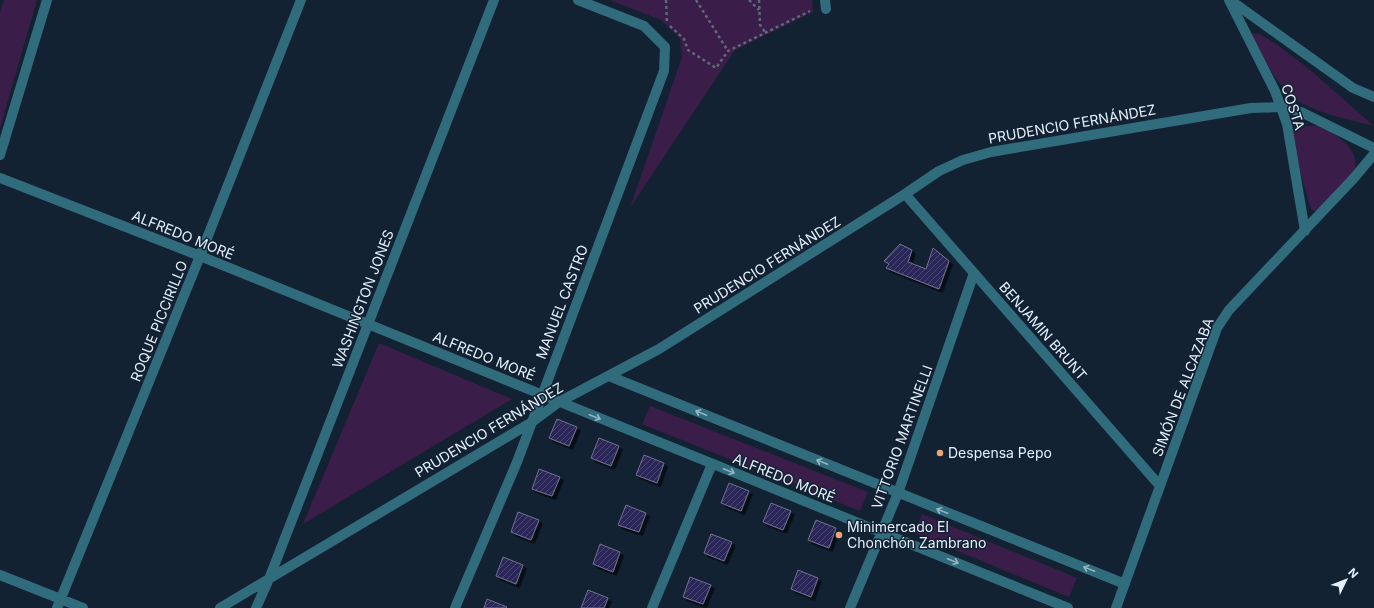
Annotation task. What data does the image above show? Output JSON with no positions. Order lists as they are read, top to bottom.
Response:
{
  "streets": {
    "street": [
      "COSTA",
      "PRUDENCIO FERNÁNDEZ",
      "ALFREDO MORÉ",
      "WASHINGTON JONES",
      "MANUEL CASTRO",
      "ROQUE PICCIRILLO",
      "BENJAMIN BRUNT",
      "SIMÓN DE ALCAZABA",
      "VITTORIO MARTINELLI"
    ]
  },
  "crossings": [
    ["COSTA", "PRUDENCIO FERNÁNDEZ"],
    ["COSTA", "SIMÓN DE ALCAZABA"],
    ["PRUDENCIO FERNÁNDEZ", "ALFREDO MORÉ"],
    ["PRUDENCIO FERNÁNDEZ", "WASHINGTON JONES"],
    ["PRUDENCIO FERNÁNDEZ", "MANUEL CASTRO"],
    ["PRUDENCIO FERNÁNDEZ", "BENJAMIN BRUNT"],
    ["ALFREDO MORÉ", "WASHINGTON JONES"],
    ["ALFREDO MORÉ", "MANUEL CASTRO"],
    ["ALFREDO MORÉ", "ROQUE PICCIRILLO"],
    ["ALFREDO MORÉ", "SIMÓN DE ALCAZABA"],
    ["ALFREDO MORÉ", "VITTORIO MARTINELLI"],
    ["BENJAMIN BRUNT", "SIMÓN DE ALCAZABA"],
    ["BENJAMIN BRUNT", "VITTORIO MARTINELLI"]
  ],
  "places": ["Despensa Pepo", "Minimercado El Chonchón Zambrano"],
  "north": "top right"
}
